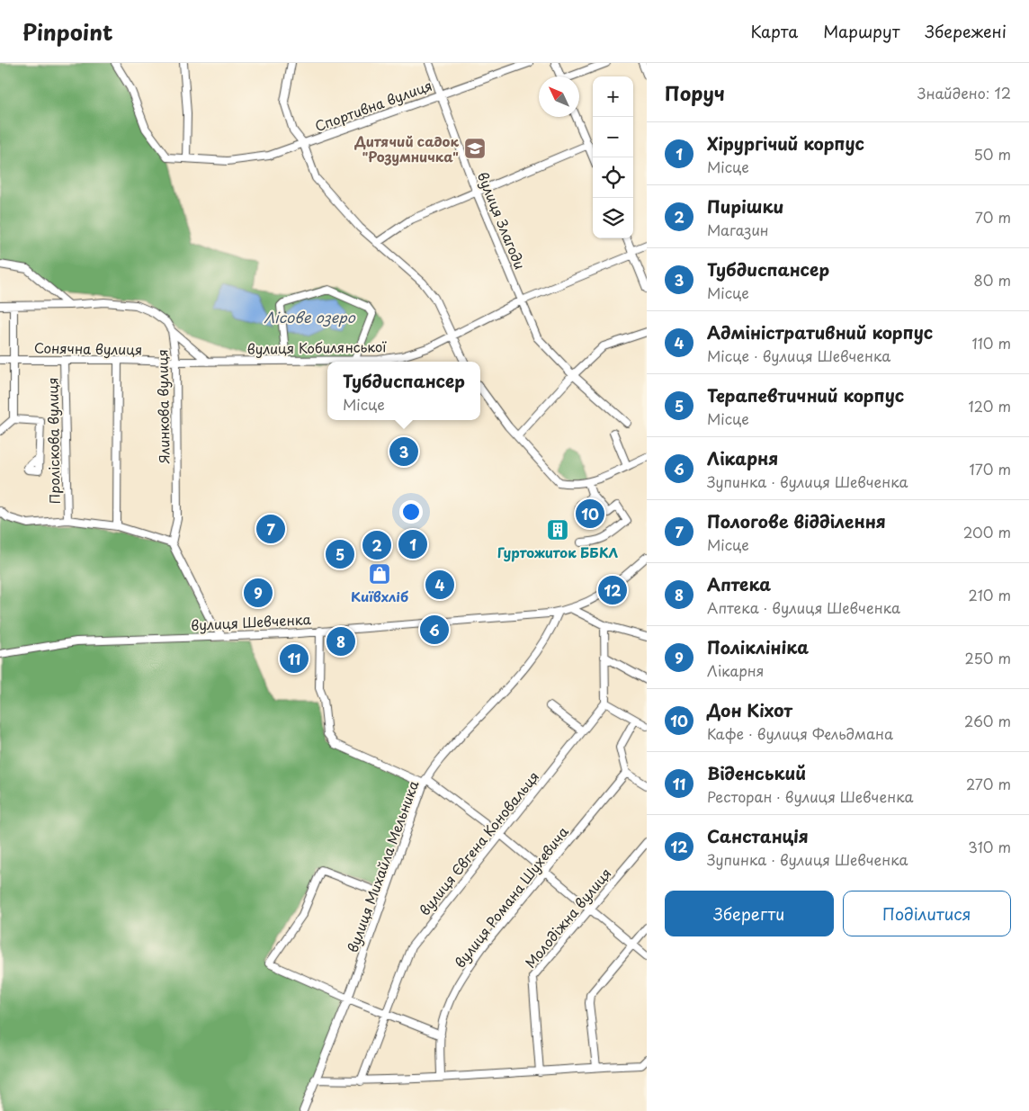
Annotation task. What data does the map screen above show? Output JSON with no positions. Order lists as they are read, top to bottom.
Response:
{
  "streets": {
    "street": [
      "Спортивна вулиця",
      "вулиця Злагоди",
      "вулиця Кобилянської",
      "Сонячна вулиця",
      "Ялинкова вулиця",
      "Проліскова вулиця",
      "вулиця Шевченка",
      "вулиця Євгена Коновальця",
      "вулиця Михайла Мельника",
      "вулиця Романа Шухевича",
      "Молодіжна вулиця"
    ]
  },
  "crossings": [
    ["Спортивна вулиця", "вулиця Злагоди"],
    ["вулиця Злагоди", "вулиця Кобилянської"],
    ["вулиця Кобилянської", "Сонячна вулиця"],
    ["вулиця Кобилянської", "Ялинкова вулиця"],
    ["Сонячна вулиця", "Ялинкова вулиця"],
    ["Сонячна вулиця", "Проліскова вулиця"],
    ["вулиця Шевченка", "вулиця Михайла Мельника"]
  ],
  "water": ["Лісове озеро"],
  "places": {
    "school or university": ["Дитячий садок \"Розумничка\""],
    "building": ["Гуртожиток ББКЛ"],
    "shop": ["Київхліб"]
  },
  "north": "top left",
  "page": {
    "header": "Pinpoint",
    "nav": ["Карта", "Маршрут", "Збережені"],
    "heading": ["Поруч", "Знайдено: 12"],
    "map_buttons": ["+", "−"],
    "list": [
      {
        "mark": "1",
        "name": "Хірургічий корпус",
        "note": "Місце",
        "value": "50 m"
      },
      {
        "mark": "2",
        "name": "Пирішки",
        "note": "Магазин",
        "value": "70 m"
      },
      {
        "mark": "3",
        "name": "Тубдиспансер",
        "note": "Місце",
        "value": "80 m"
      },
      {
        "mark": "4",
        "name": "Адміністративний корпус",
        "note": "Місце · вулиця Шевченка",
        "value": "110 m"
      },
      {
        "mark": "5",
        "name": "Терапевтичний корпус",
        "note": "Місце",
        "value": "120 m"
      },
      {
        "mark": "6",
        "name": "Лікарня",
        "note": "Зупинка · вулиця Шевченка",
        "value": "170 m"
      },
      {
        "mark": "7",
        "name": "Пологове відділення",
        "note": "Місце",
        "value": "200 m"
      },
      {
        "mark": "8",
        "name": "Аптека",
        "note": "Аптека · вулиця Шевченка",
        "value": "210 m"
      },
      {
        "mark": "9",
        "name": "Поліклініка",
        "note": "Лікарня",
        "value": "250 m"
      },
      {
        "mark": "10",
        "name": "Дон Кіхот",
        "note": "Кафе · вулиця Фельдмана",
        "value": "260 m"
      },
      {
        "mark": "11",
        "name": "Віденський",
        "note": "Ресторан · вулиця Шевченка",
        "value": "270 m"
      },
      {
        "mark": "12",
        "name": "Санстанція",
        "note": "Зупинка · вулиця Шевченка",
        "value": "310 m"
      }
    ],
    "popup": ["Тубдиспансер", "Місце"],
    "pins": [
      "3",
      "10",
      "7",
      "1",
      "2",
      "5",
      "4",
      "12",
      "9",
      "6",
      "8",
      "11"
    ],
    "buttons": ["Зберегти", "Поділитися"]
  }
}
